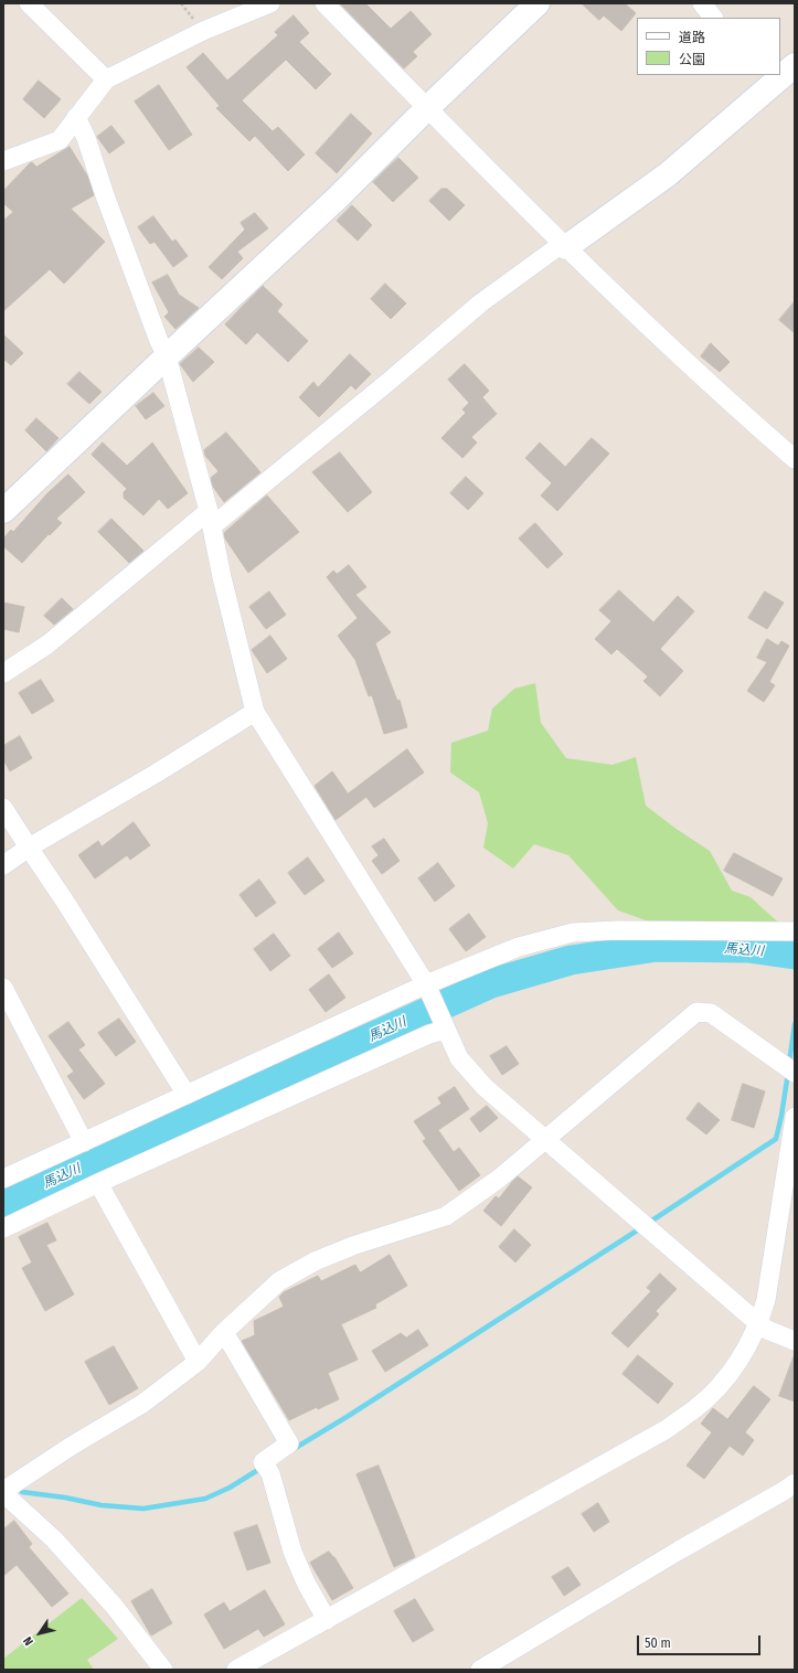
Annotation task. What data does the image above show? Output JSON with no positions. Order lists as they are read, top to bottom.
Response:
{
  "water": ["馬込川"],
  "legend": ["道路", "公園"],
  "scale_bar": "50 m",
  "north": "bottom left"
}
